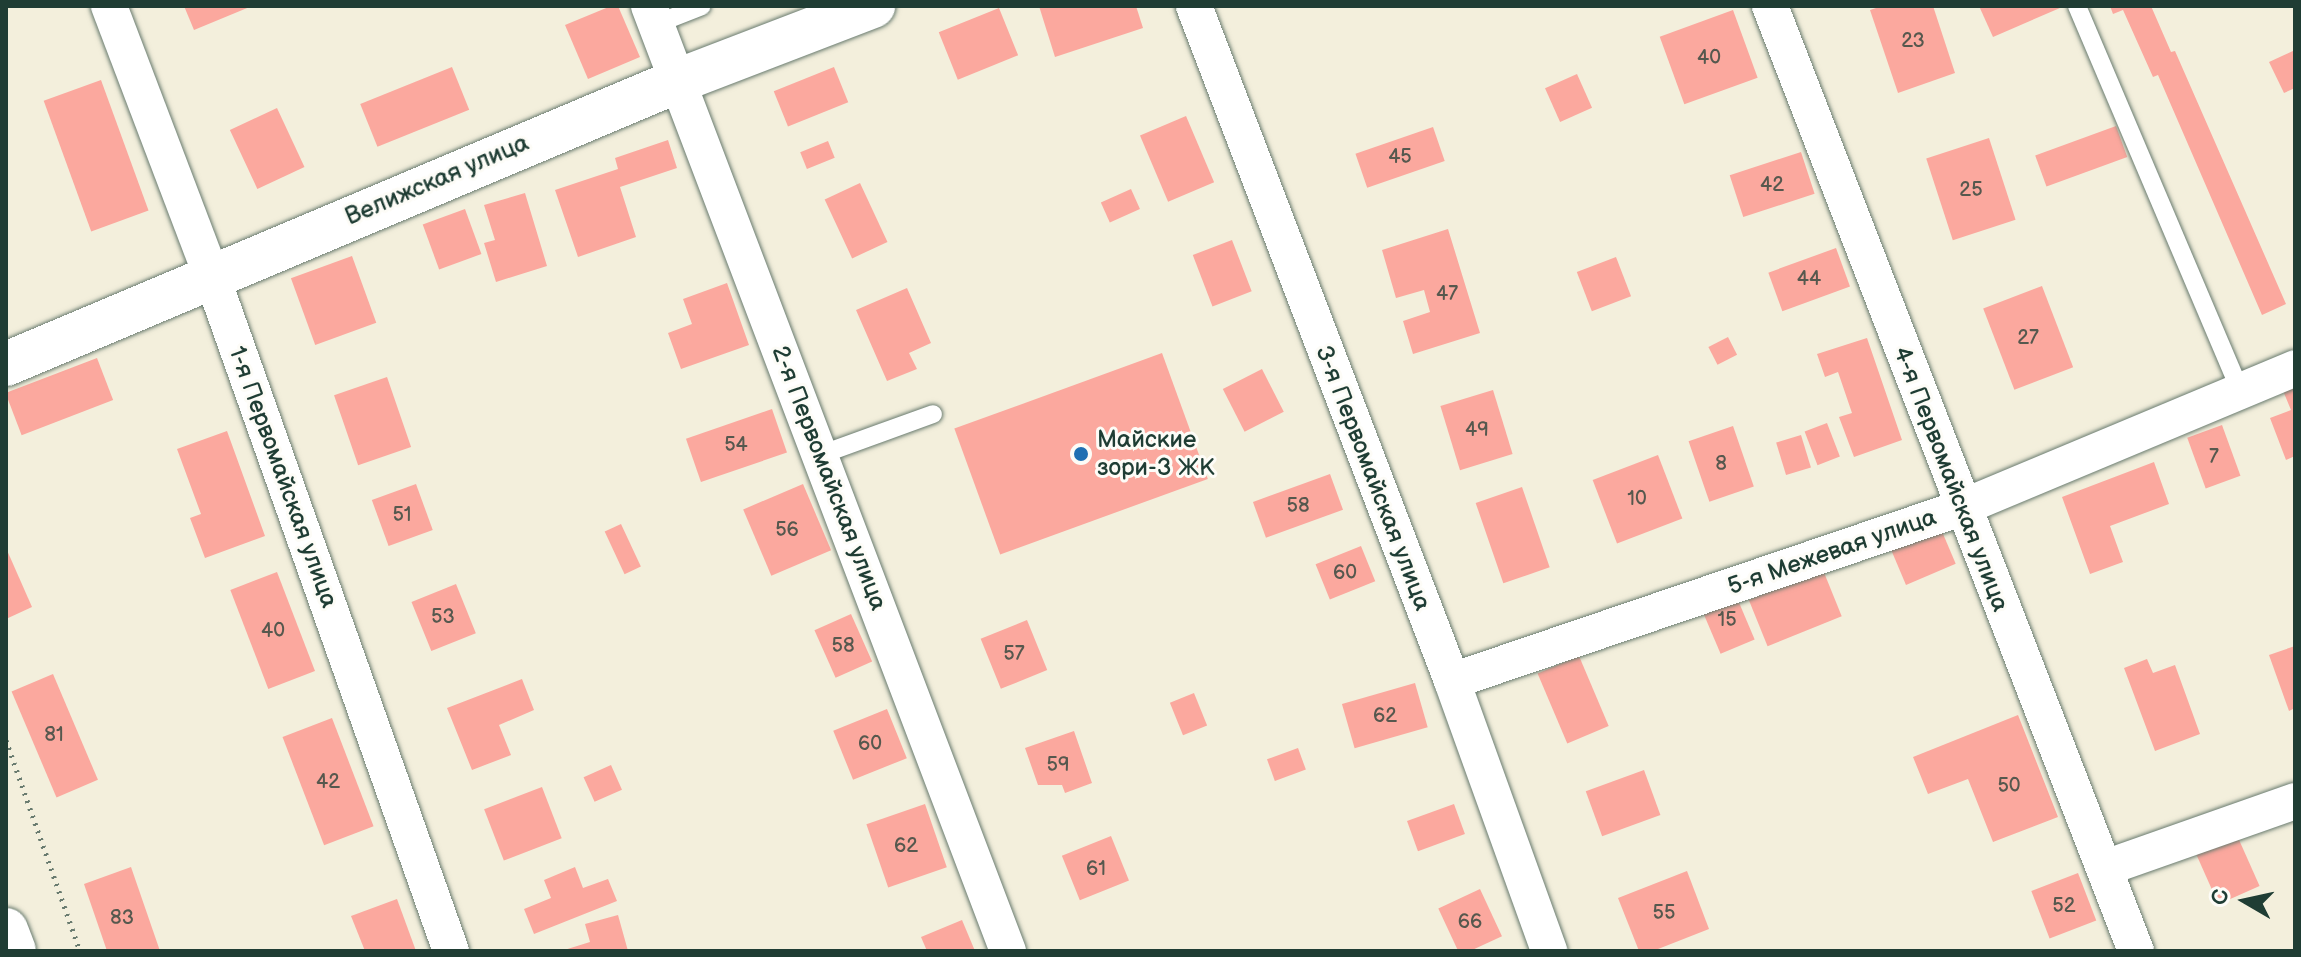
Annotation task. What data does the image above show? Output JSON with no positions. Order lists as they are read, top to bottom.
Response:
{
  "streets": {
    "street": [
      "Велижская улица",
      "1-я Первомайская улица",
      "2-я Первомайская улица",
      "3-я Первомайская улица",
      "4-я Первомайская улица",
      "5-я Межевая улица"
    ]
  },
  "crossings": [
    ["Велижская улица", "1-я Первомайская улица"],
    ["Велижская улица", "2-я Первомайская улица"],
    ["3-я Первомайская улица", "5-я Межевая улица"],
    ["4-я Первомайская улица", "5-я Межевая улица"]
  ],
  "places": ["Майские зори-3 ЖК"],
  "house_numbers": [
    "23",
    "40",
    "45",
    "42",
    "25",
    "44",
    "47",
    "27",
    "49",
    "54",
    "7",
    "8",
    "10",
    "58",
    "51",
    "56",
    "60",
    "53",
    "15",
    "40",
    "58",
    "57",
    "62",
    "81",
    "60",
    "59",
    "42",
    "50",
    "62",
    "61",
    "52",
    "55",
    "83",
    "66"
  ],
  "north": "left"
}
